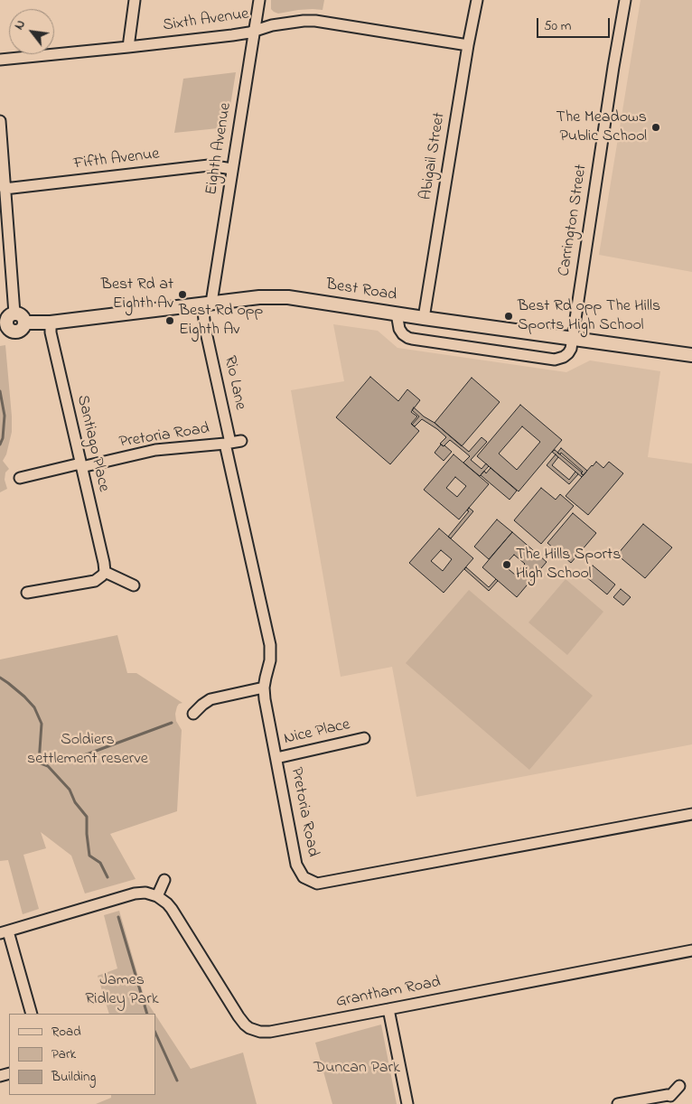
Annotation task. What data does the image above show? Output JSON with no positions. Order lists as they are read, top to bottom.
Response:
{
  "streets": {
    "main road": ["Best Road"],
    "street": [
      "Sixth Avenue",
      "Eighth Avenue",
      "Abigail Street",
      "Fifth Avenue",
      "Carrington Street",
      "Rio Lane",
      "Pretoria Road",
      "Santiago Place",
      "Nice Place",
      "Grantham Road"
    ]
  },
  "crossings": [
    ["Sixth Avenue", "Eighth Avenue"],
    ["Sixth Avenue", "Abigail Street"],
    ["Eighth Avenue", "Fifth Avenue"],
    ["Eighth Avenue", "Best Road"],
    ["Eighth Avenue", "Rio Lane"],
    ["Abigail Street", "Best Road"],
    ["Carrington Street", "Best Road"],
    ["Best Road", "Rio Lane"],
    ["Best Road", "Santiago Place"],
    ["Rio Lane", "Pretoria Road"],
    ["Pretoria Road", "Santiago Place"],
    ["Pretoria Road", "Nice Place"]
  ],
  "parks": ["Soldiers settlement reserve", "James Ridley Park", "Duncan Park"],
  "places": [
    "The Meadows Public School",
    "Best Rd at Eighth Av",
    "Best Rd opp The Hills Sports High School",
    "Best Rd opp Eighth Av",
    "The Hills Sports High School"
  ],
  "legend": ["Road", "Park", "Building"],
  "scale_bar": "50 m",
  "north": "top left"
}
